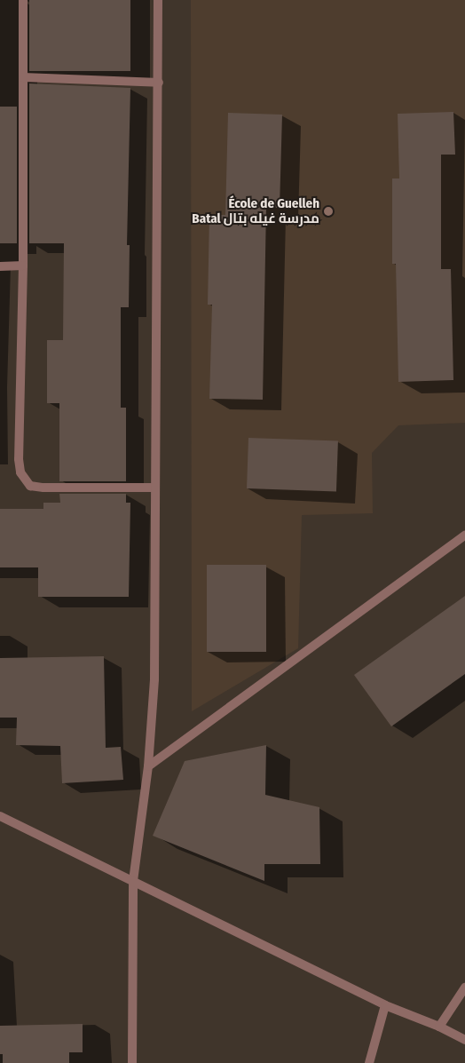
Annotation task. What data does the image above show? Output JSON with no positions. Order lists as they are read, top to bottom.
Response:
{
  "places": ["École de Guelleh Batal مدرسة غيله بتال"]
}
